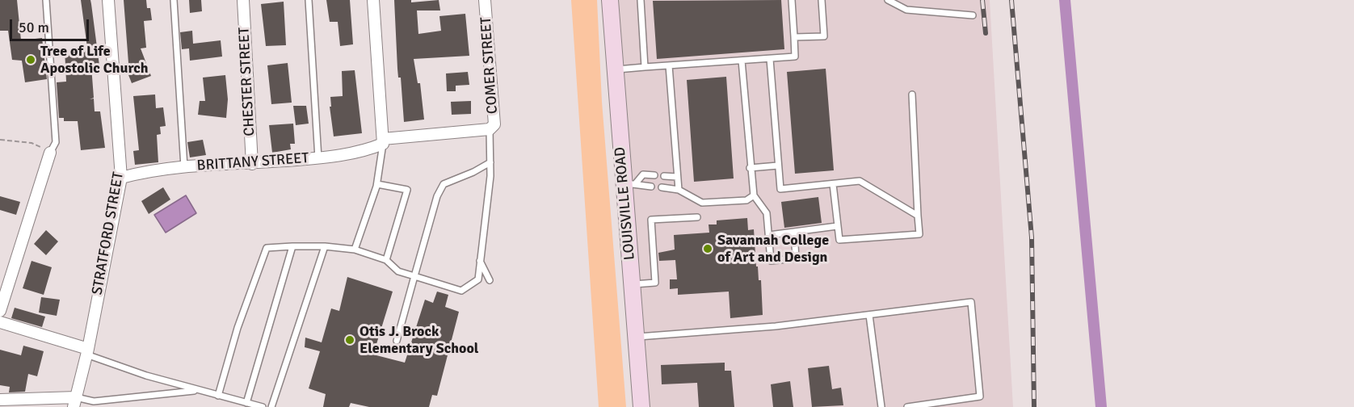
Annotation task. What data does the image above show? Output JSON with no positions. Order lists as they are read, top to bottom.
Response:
{
  "streets": {
    "main road": ["LOUISVILLE ROAD"],
    "street": [
      "COMER STREET",
      "CHESTER STREET",
      "BRITTANY STREET",
      "STRATFORD STREET"
    ]
  },
  "crossings": [
    ["COMER STREET", "BRITTANY STREET"],
    ["CHESTER STREET", "BRITTANY STREET"],
    ["BRITTANY STREET", "STRATFORD STREET"]
  ],
  "places": ["Tree of Life Apostolic Church", "Savannah College of Art and Design", "Otis J. Brock Elementary School"],
  "scale_bar": "50 m"
}
